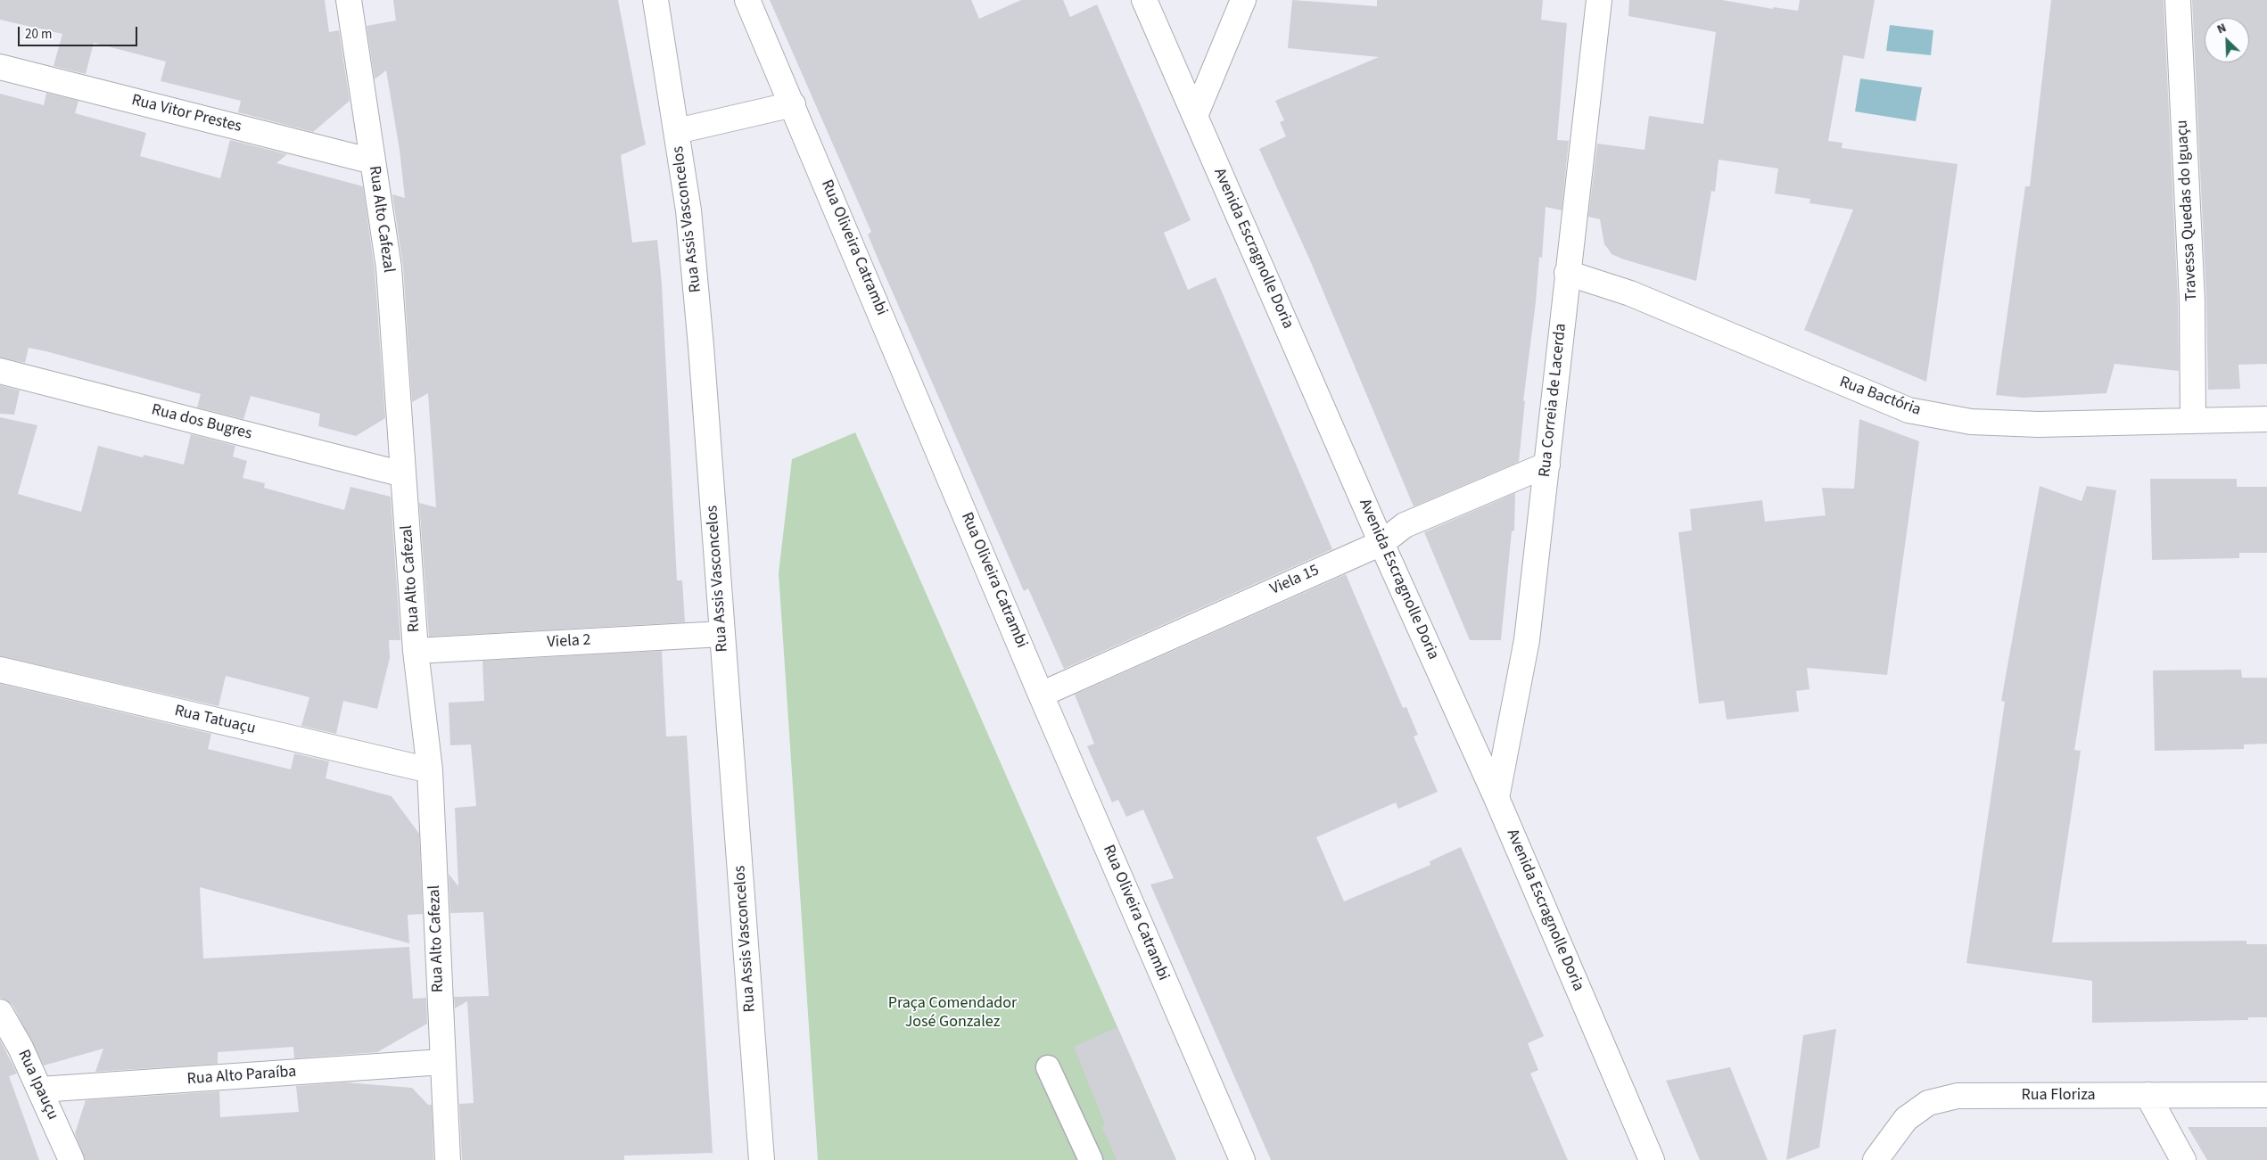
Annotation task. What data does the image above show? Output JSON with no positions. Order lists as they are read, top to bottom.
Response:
{
  "streets": {
    "street": [
      "Rua Vitor Prestes",
      "Travessa Quedas do Iguaçu",
      "Rua Alto Cafezal",
      "Rua Assis Vasconcelos",
      "Rua Oliveira Catrambi",
      "Avenida Escragnolle Doria",
      "Rua Bactória",
      "Rua Correia de Lacerda",
      "Rua dos Bugres",
      "Viela 15",
      "Viela 2",
      "Rua Tatuaçu",
      "Rua Alto Paraíba",
      "Rua Ipauçu",
      "Rua Floriza"
    ]
  },
  "crossings": [
    ["Rua Vitor Prestes", "Rua Alto Cafezal"],
    ["Travessa Quedas do Iguaçu", "Rua Bactória"],
    ["Rua Alto Cafezal", "Rua dos Bugres"],
    ["Rua Alto Cafezal", "Viela 2"],
    ["Rua Alto Cafezal", "Rua Tatuaçu"],
    ["Rua Alto Cafezal", "Rua Alto Paraíba"],
    ["Rua Assis Vasconcelos", "Viela 2"],
    ["Rua Oliveira Catrambi", "Viela 15"],
    ["Avenida Escragnolle Doria", "Rua Correia de Lacerda"],
    ["Avenida Escragnolle Doria", "Viela 15"],
    ["Rua Bactória", "Rua Correia de Lacerda"],
    ["Rua Correia de Lacerda", "Viela 15"],
    ["Rua Alto Paraíba", "Rua Ipauçu"]
  ],
  "parks": ["Praça Comendador José Gonzalez"],
  "scale_bar": "20 m",
  "north": "top left"
}
